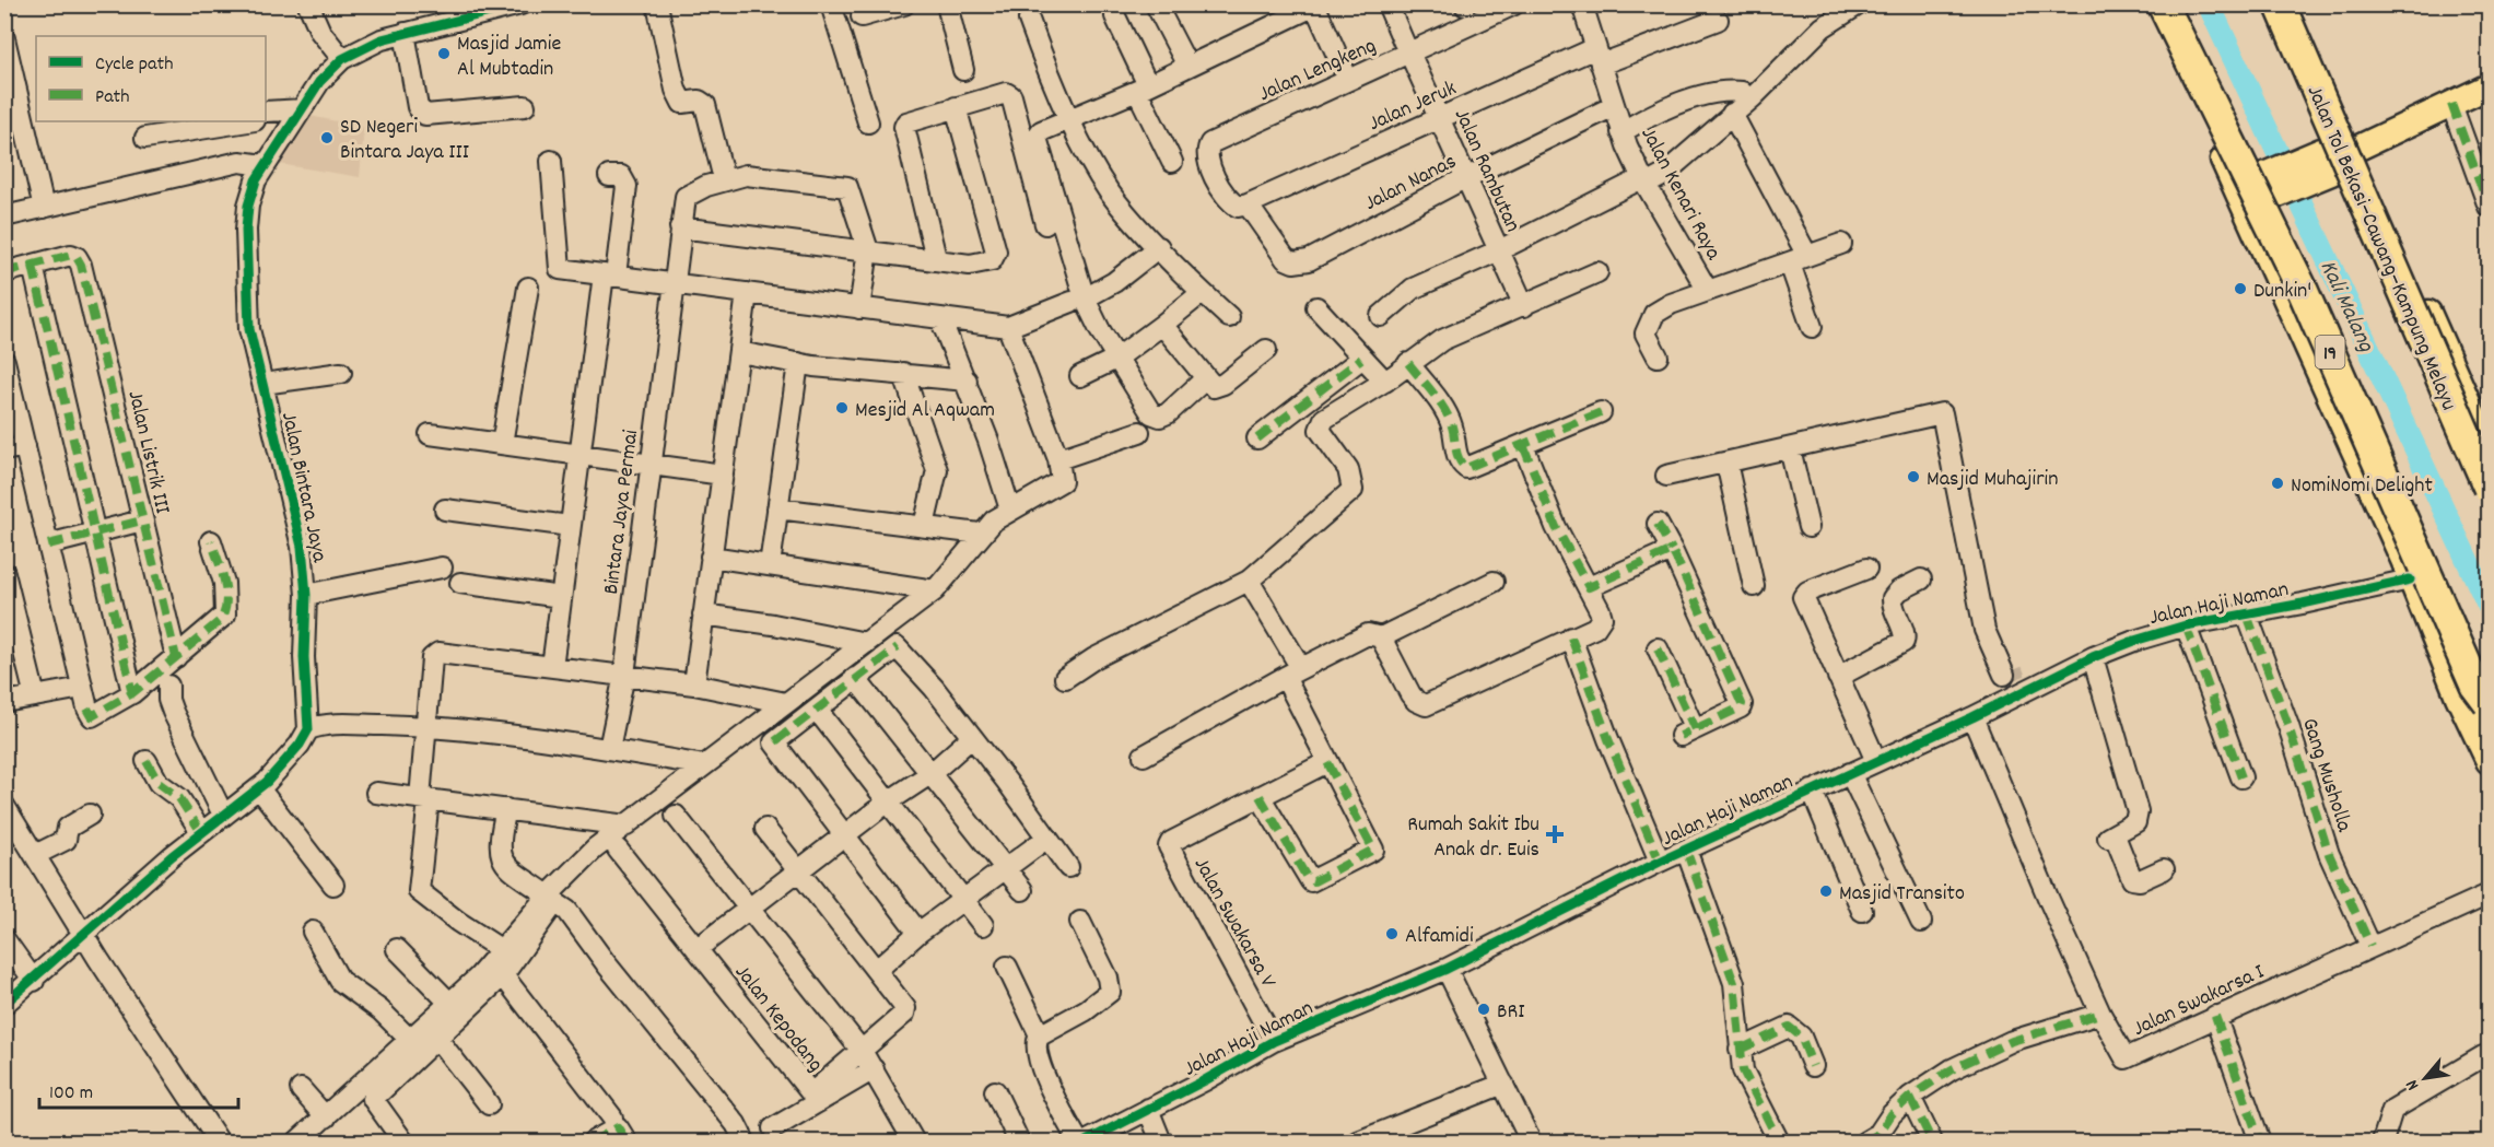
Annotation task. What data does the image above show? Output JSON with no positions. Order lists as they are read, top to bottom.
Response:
{
  "streets": {
    "highway": ["Jalan Tol Bekasi–Cawang–Kampung Melayu", "19"],
    "street": [
      "Jalan Lengkeng",
      "Jalan Jeruk",
      "Jalan Rambutan",
      "Jalan Nanas",
      "Jalan Kenari Raya",
      "Jalan Listrik III",
      "Jalan Bintara Jaya",
      "Bintara Jaya Permai",
      "Jalan Haji Naman",
      "Gang Musholla",
      "Jalan Swakarsa V",
      "Jalan Swakarsa I",
      "Jalan Kepodang"
    ]
  },
  "crossings": [
    ["Jalan Lengkeng", "Jalan Jeruk"],
    ["Jalan Lengkeng", "Jalan Rambutan"],
    ["Jalan Lengkeng", "Jalan Nanas"],
    ["Jalan Jeruk", "Jalan Rambutan"],
    ["Jalan Jeruk", "Jalan Nanas"],
    ["Jalan Jeruk", "Jalan Kenari Raya"],
    ["Jalan Rambutan", "Jalan Nanas"],
    ["Jalan Nanas", "Jalan Kenari Raya"],
    ["Jalan Haji Naman", "Gang Musholla"],
    ["Jalan Haji Naman", "Jalan Swakarsa V"],
    ["Jalan Haji Naman", "Jalan Swakarsa I"],
    ["Gang Musholla", "Jalan Swakarsa I"]
  ],
  "water": ["Kali Malang"],
  "places": {
    "other": [
      "Masjid Jamie Al Mubtadin",
      "SD Negeri Bintara Jaya III",
      "Dunkin'",
      "Mesjid Al Aqwam",
      "Masjid Muhajirin",
      "NomiNomi Delight",
      "Masjid Transito",
      "Alfamidi",
      "BRI"
    ],
    "health": ["Rumah Sakit Ibu Anak dr. Euis"]
  },
  "legend": ["Cycle path", "Path"],
  "scale_bar": "100 m",
  "north": "bottom left"
}
